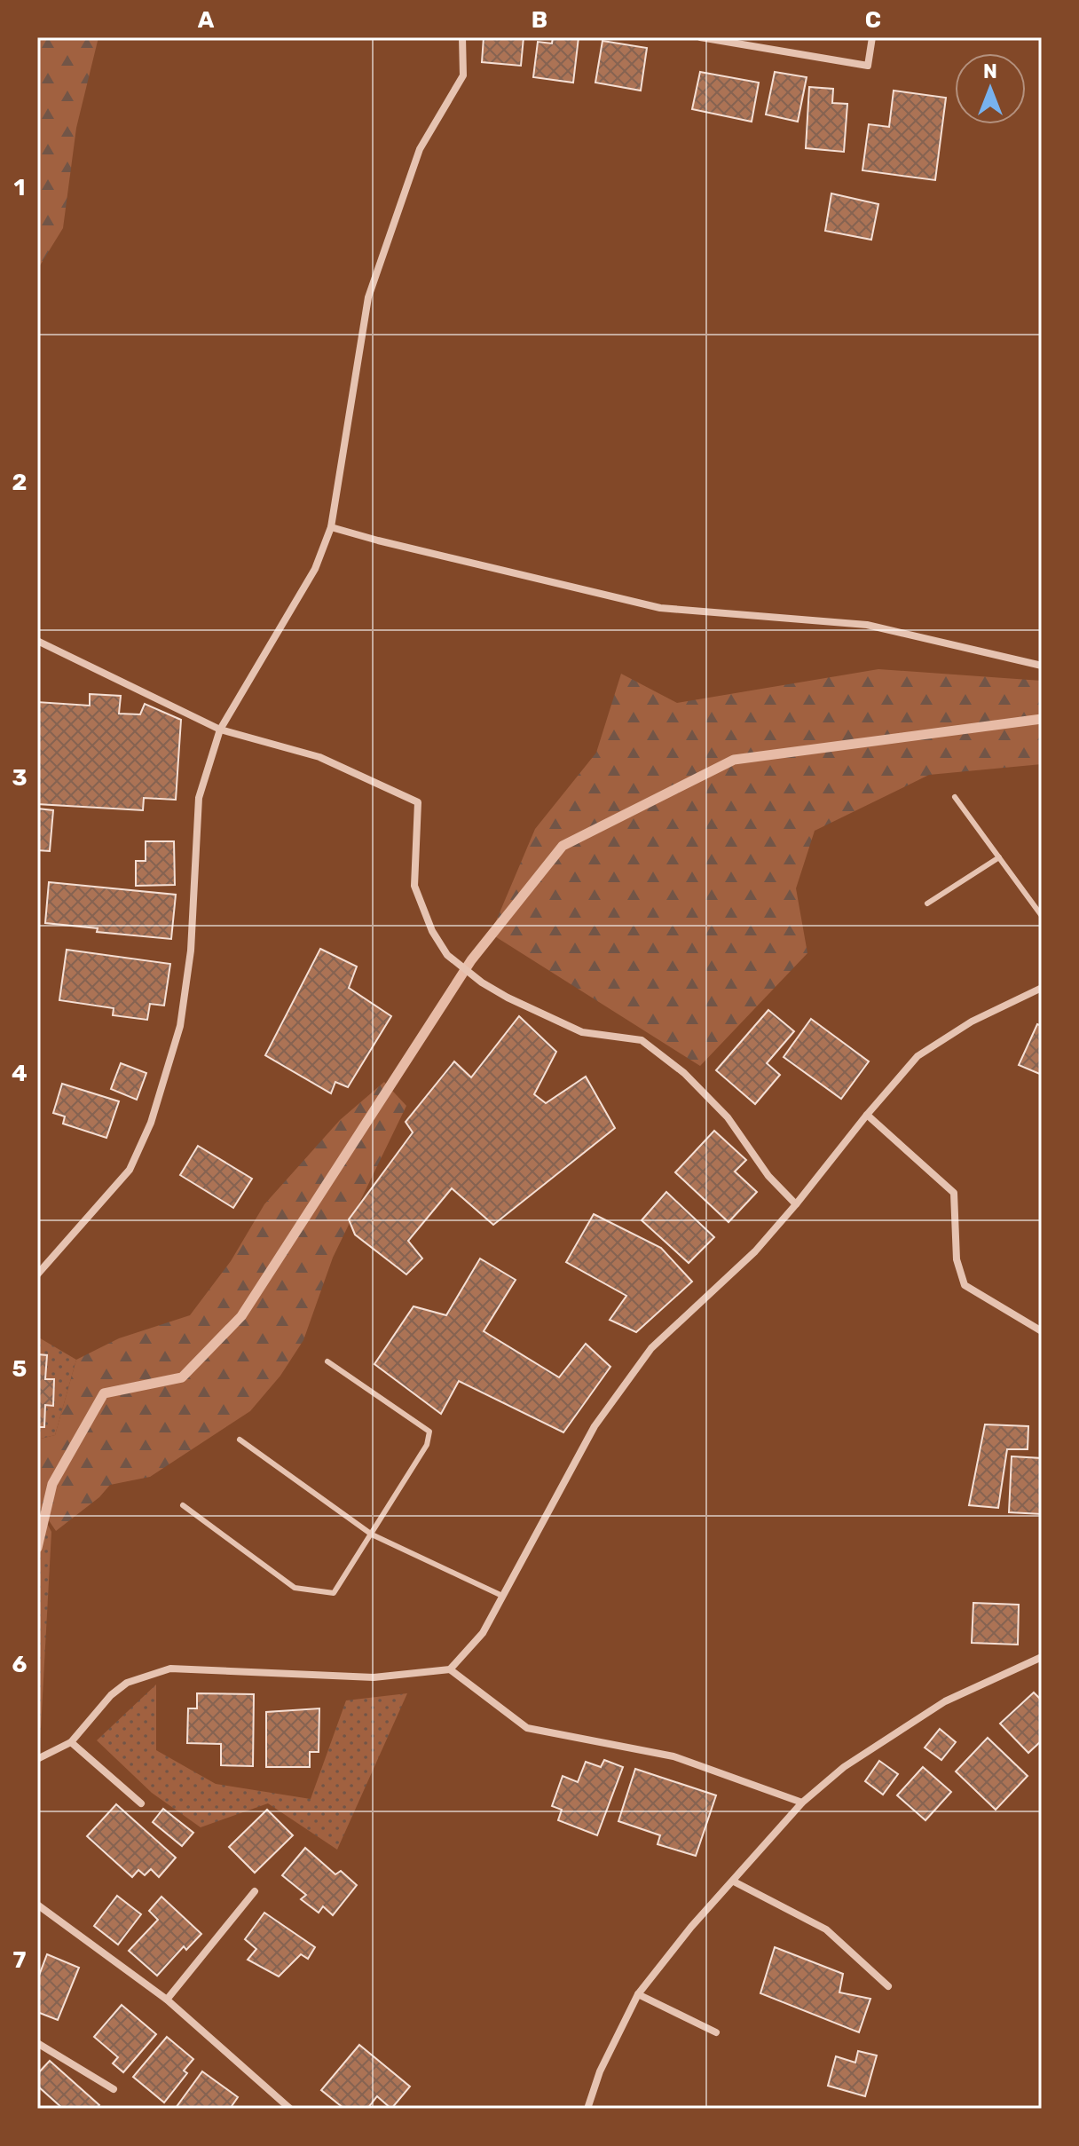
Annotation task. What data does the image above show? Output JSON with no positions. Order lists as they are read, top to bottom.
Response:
{
  "north": "top",
  "grid": {
    "columns": ["A", "B", "C"],
    "rows": [
      "1",
      "2",
      "3",
      "4",
      "5",
      "6",
      "7"
    ]
  }
}
